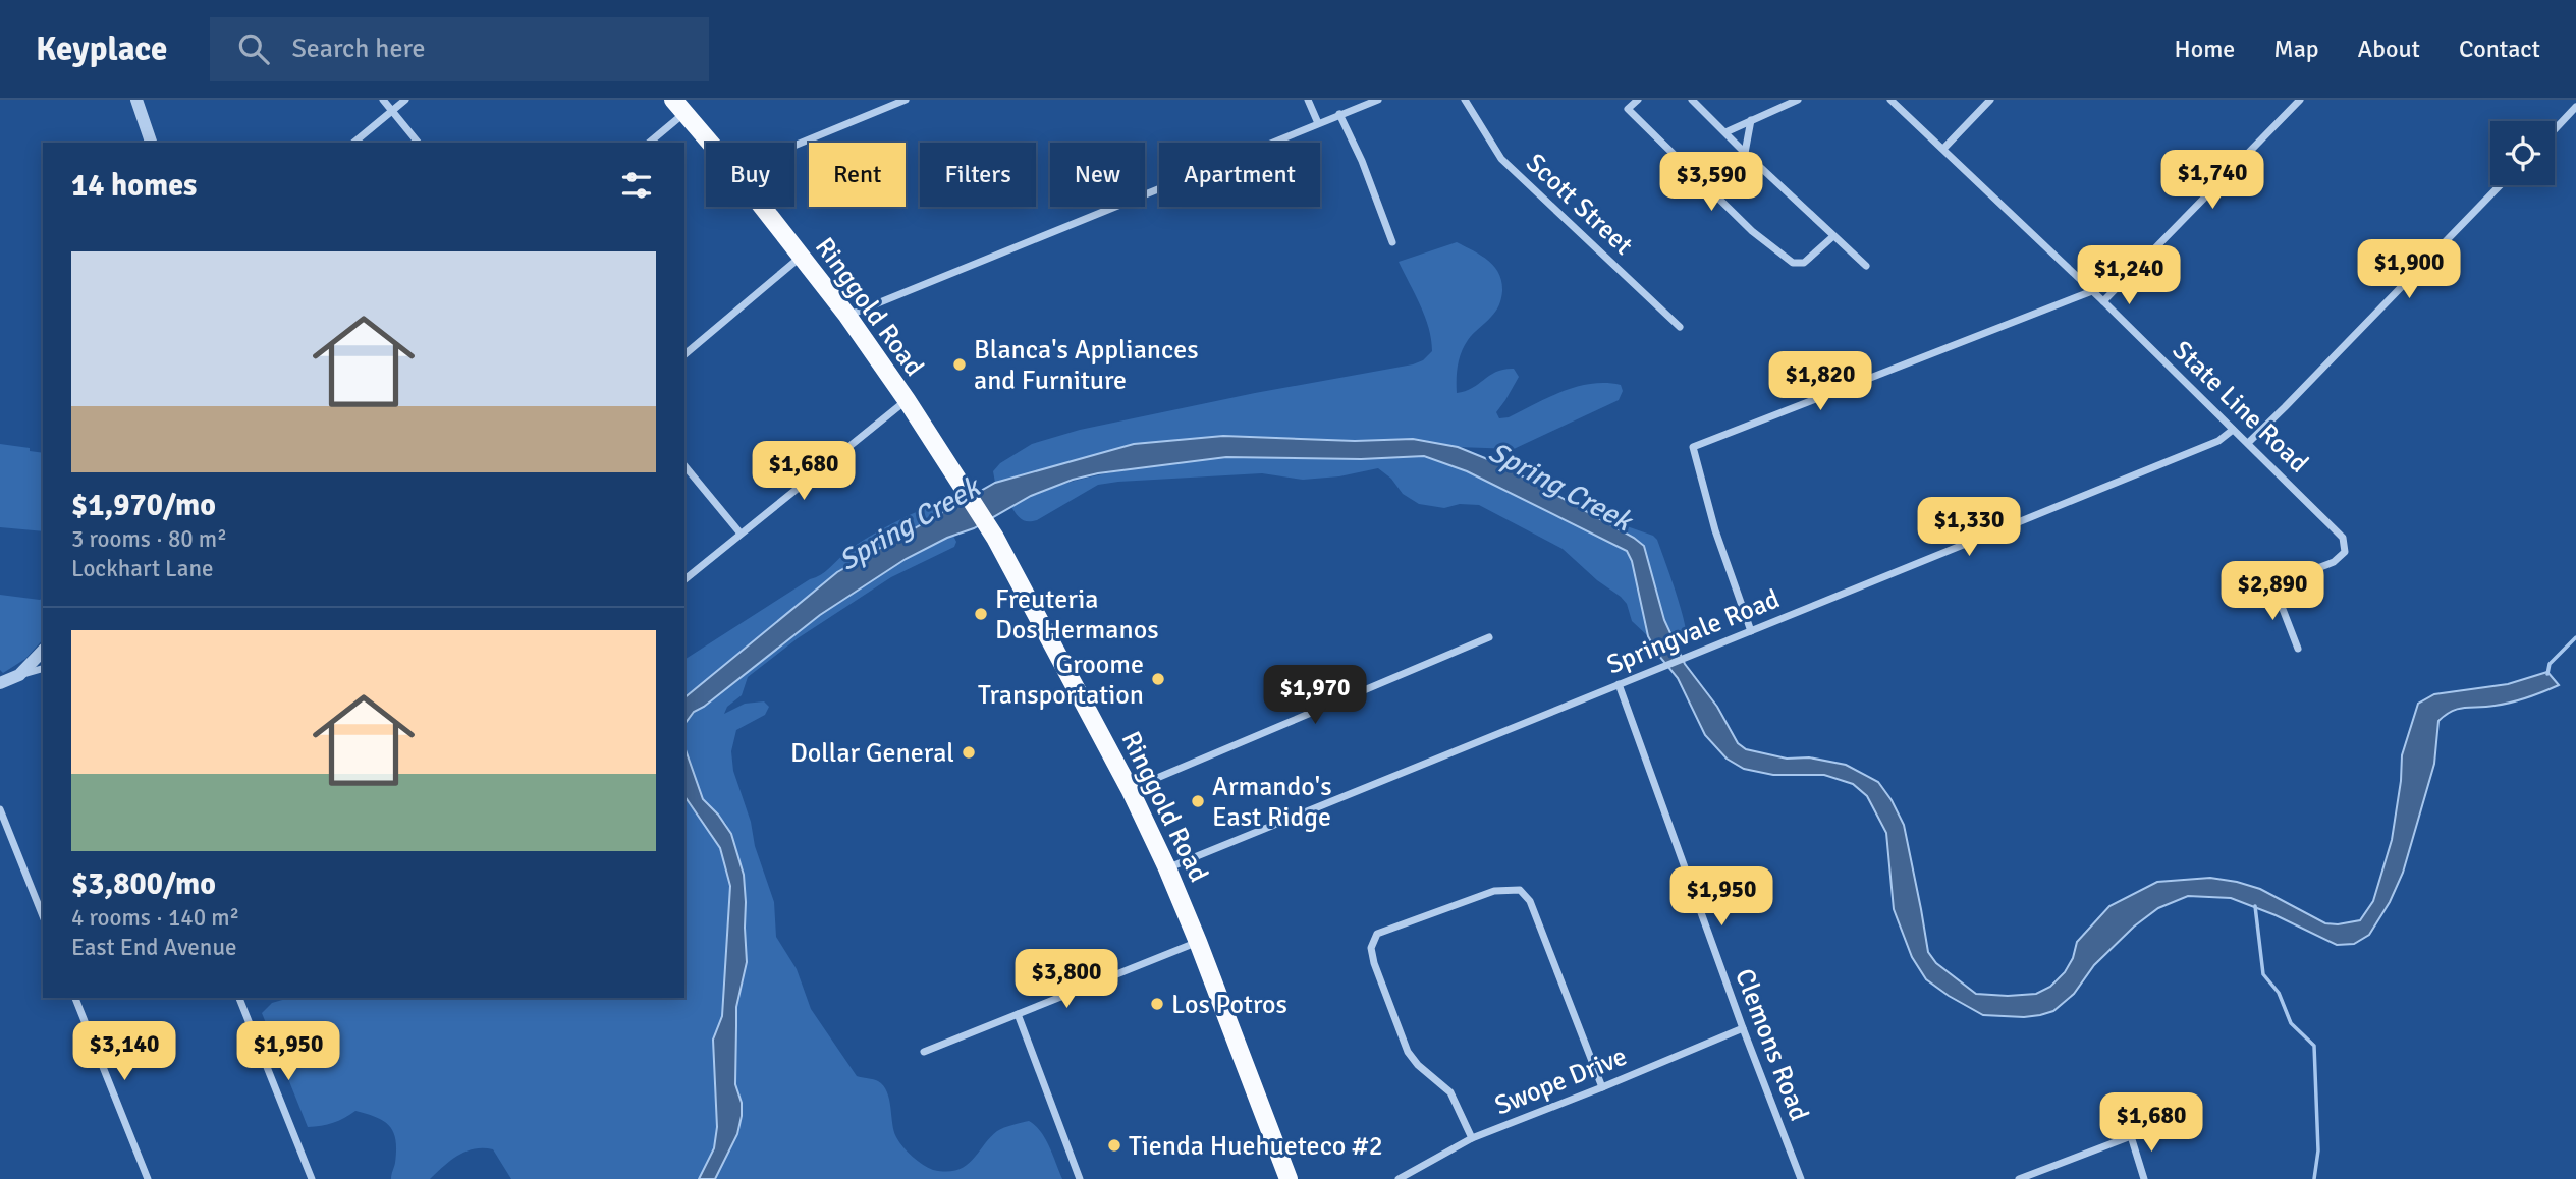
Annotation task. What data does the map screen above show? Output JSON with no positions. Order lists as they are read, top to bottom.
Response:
{
  "streets": {
    "main road": ["Ringgold Road"],
    "street": [
      "Scott Street",
      "State Line Road",
      "Springvale Road",
      "Clemons Road",
      "Swope Drive"
    ]
  },
  "crossings": [
    ["Ringgold Road", "Springvale Road"],
    ["State Line Road", "Springvale Road"],
    ["Springvale Road", "Clemons Road"],
    ["Clemons Road", "Swope Drive"]
  ],
  "water": ["Spring Creek"],
  "places": [
    "Blanca's Appliances and Furniture",
    "Freuteria Dos Hermanos",
    "Groome Transportation",
    "Dollar General",
    "Armando's East Ridge",
    "Los Potros",
    "Tienda Huehueteco #2"
  ],
  "page": {
    "header": "Keyplace",
    "search": "Search here",
    "nav": [
      "Home",
      "Map",
      "About",
      "Contact"
    ],
    "chip": [
      "Buy",
      "Rent",
      "Filters",
      "New",
      "Apartment"
    ],
    "heading": "14 homes",
    "price": [
      "$1,740",
      "$3,590",
      "$1,900",
      "$1,240",
      "$1,820",
      "$1,680",
      "$1,330",
      "$2,890",
      "$1,970",
      "$1,950",
      "$3,800",
      "$3,140",
      "$1,950",
      "$1,680"
    ],
    "list": [
      {
        "name": "$1,970/mo",
        "note": "3 rooms · 80 m² · Lockhart Lane"
      },
      {
        "name": "$3,800/mo",
        "note": "4 rooms · 140 m² · East End Avenue"
      }
    ]
  }
}
